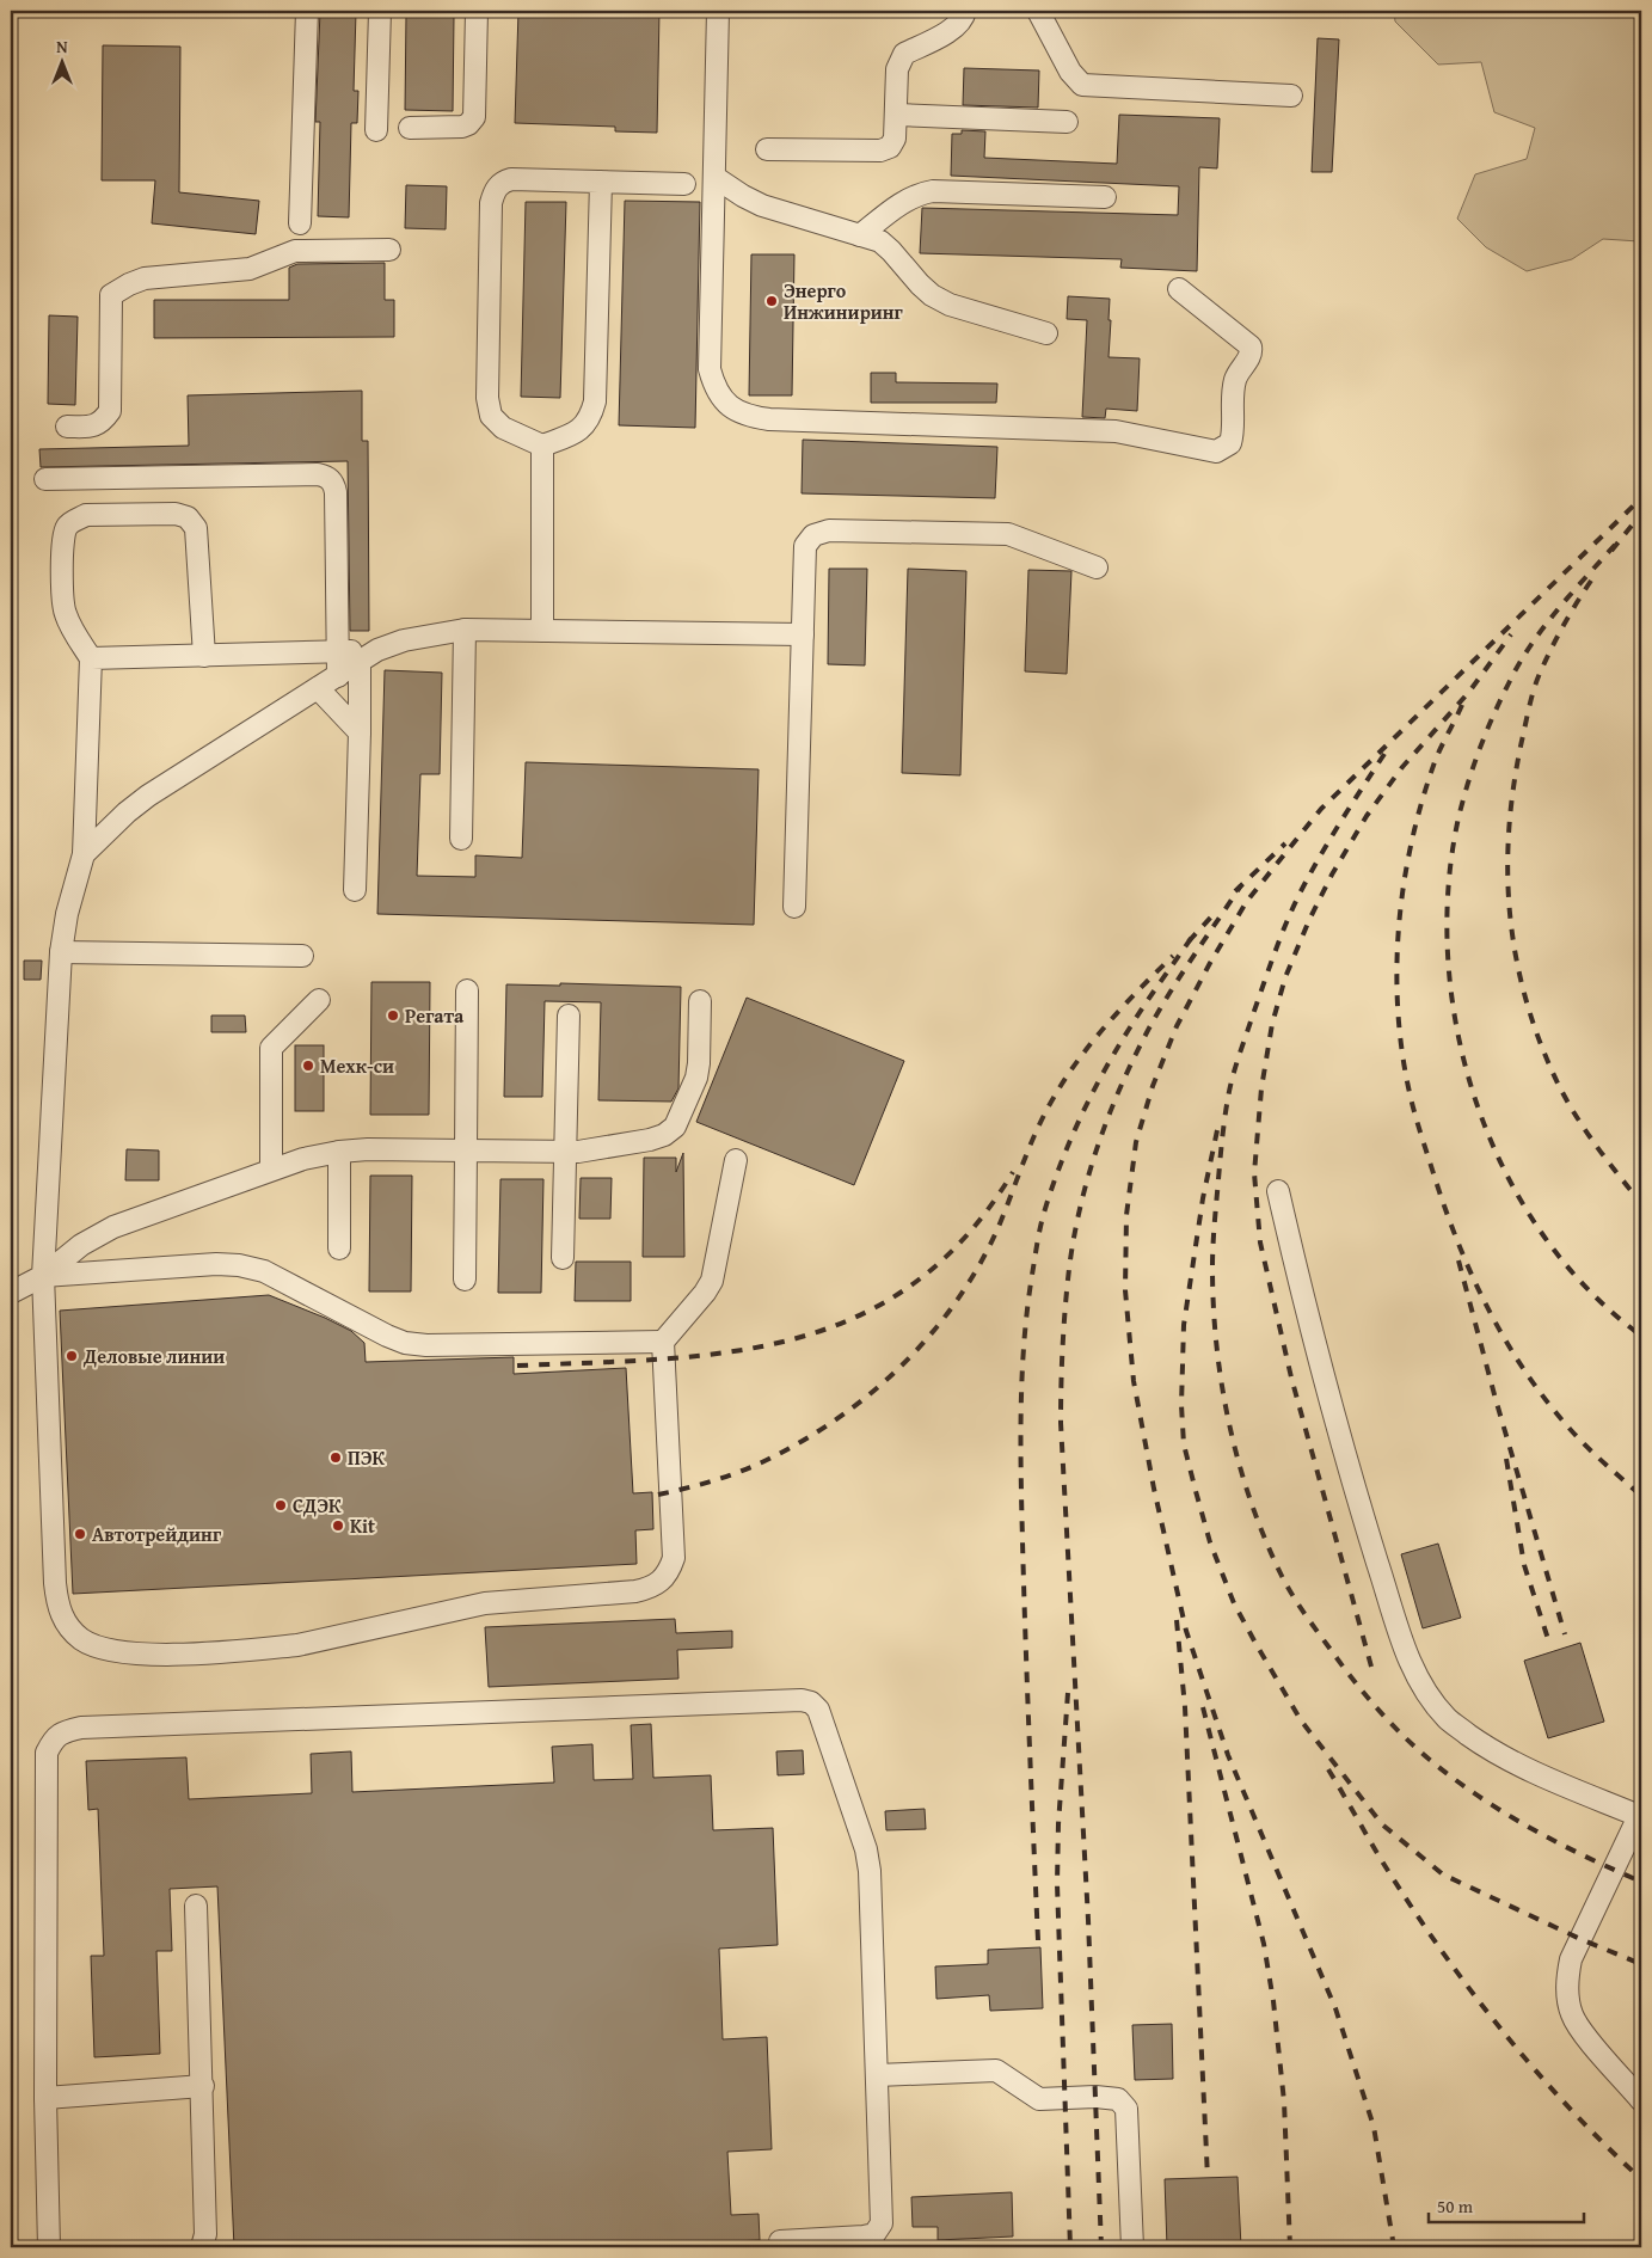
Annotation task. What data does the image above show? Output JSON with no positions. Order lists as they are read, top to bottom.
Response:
{
  "places": [
    "Энерго Инжиниринг",
    "Регата",
    "Мехк-си",
    "Деловые линии",
    "ПЭК",
    "СДЭК",
    "Kit",
    "Автотрейдинг"
  ],
  "scale_bar": "50 m",
  "north": "top"
}
